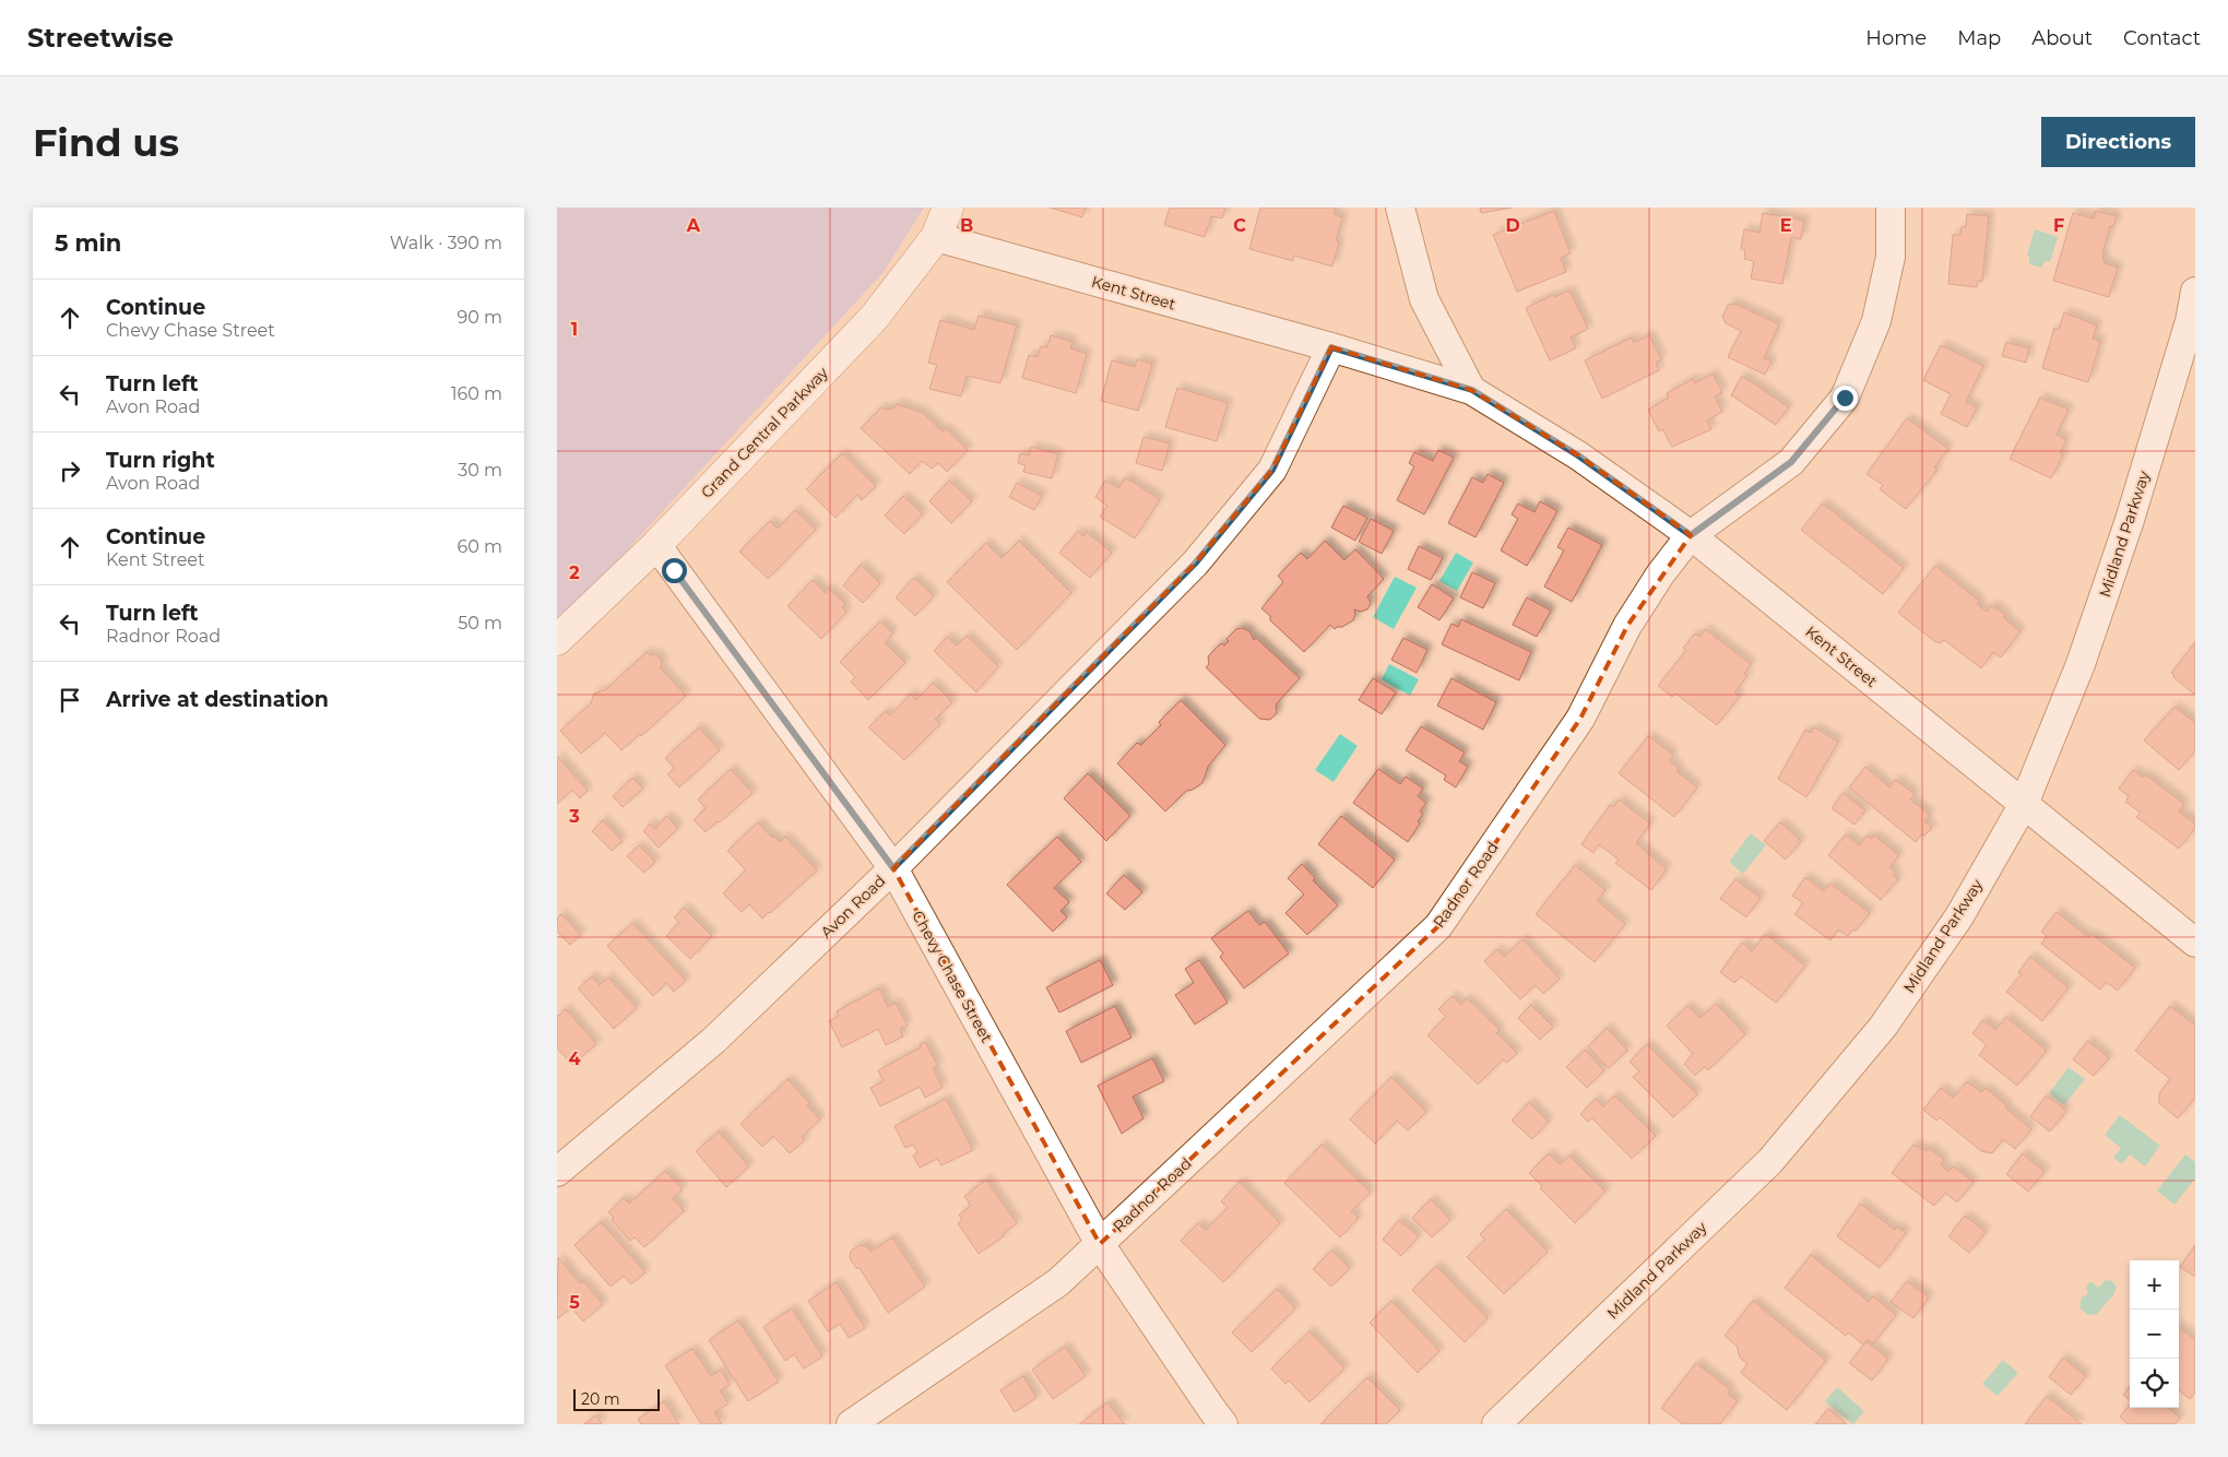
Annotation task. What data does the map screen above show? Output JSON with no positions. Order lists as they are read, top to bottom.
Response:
{
  "streets": {
    "main road": ["Grand Central Parkway"],
    "street": [
      "Kent Street",
      "Midland Parkway",
      "Radnor Road",
      "Avon Road",
      "Chevy Chase Street"
    ]
  },
  "crossings": [
    ["Kent Street", "Grand Central Parkway"],
    ["Kent Street", "Midland Parkway"],
    ["Kent Street", "Radnor Road"],
    ["Kent Street", "Avon Road"],
    ["Grand Central Parkway", "Chevy Chase Street"],
    ["Radnor Road", "Chevy Chase Street"],
    ["Avon Road", "Chevy Chase Street"]
  ],
  "scale_bar": "20 m",
  "page": {
    "header": "Streetwise",
    "nav": [
      "Home",
      "Map",
      "About",
      "Contact"
    ],
    "buttons": "Directions",
    "title": "Find us",
    "heading": ["5 min", "Walk · 390 m"],
    "list": [
      ["Continue", "Chevy Chase Street", "90 m"],
      ["Turn left", "Avon Road", "160 m"],
      ["Turn right", "Avon Road", "30 m"],
      ["Continue", "Kent Street", "60 m"],
      ["Turn left", "Radnor Road", "50 m"],
      "Arrive at destination"
    ],
    "map_buttons": ["+", "−"],
    "scale": "20 m"
  },
  "grid": {
    "columns": [
      "A",
      "B",
      "C",
      "D",
      "E",
      "F"
    ],
    "rows": [
      "1",
      "2",
      "3",
      "4",
      "5"
    ]
  }
}
